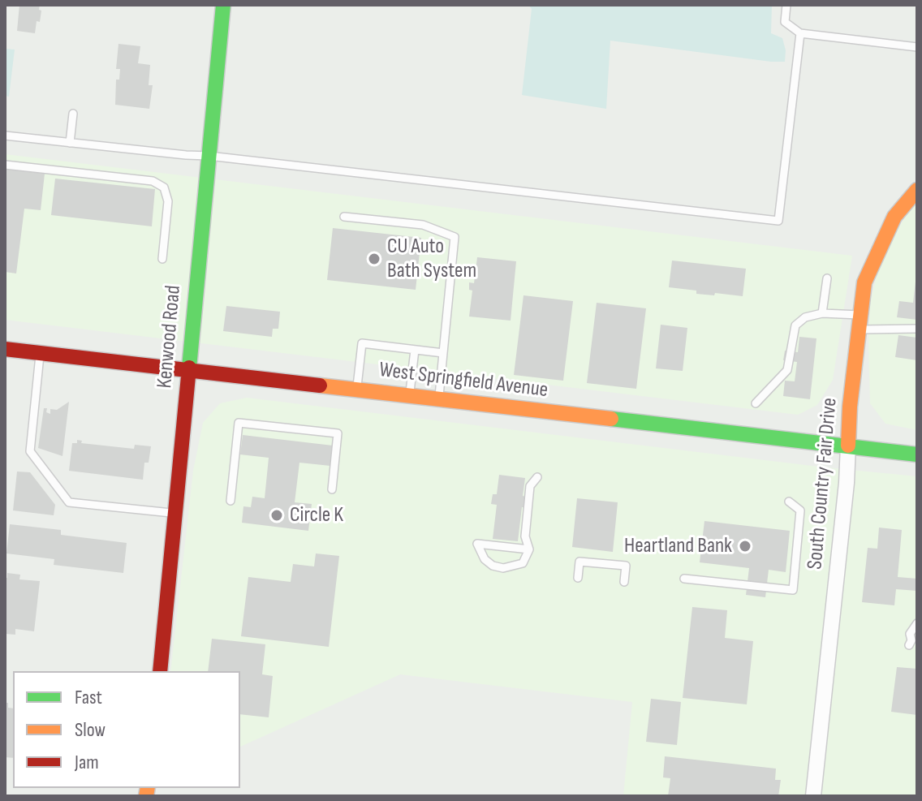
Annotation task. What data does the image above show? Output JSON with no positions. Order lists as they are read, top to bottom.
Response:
{
  "streets": {
    "street": ["Kenwood Road", "West Springfield Avenue", "South Country Fair Drive"]
  },
  "crossings": [
    ["Kenwood Road", "West Springfield Avenue"],
    ["West Springfield Avenue", "South Country Fair Drive"]
  ],
  "places": ["CU Auto Bath System", "Circle K", "Heartland Bank"],
  "legend": ["Fast", "Slow", "Jam"]
}
